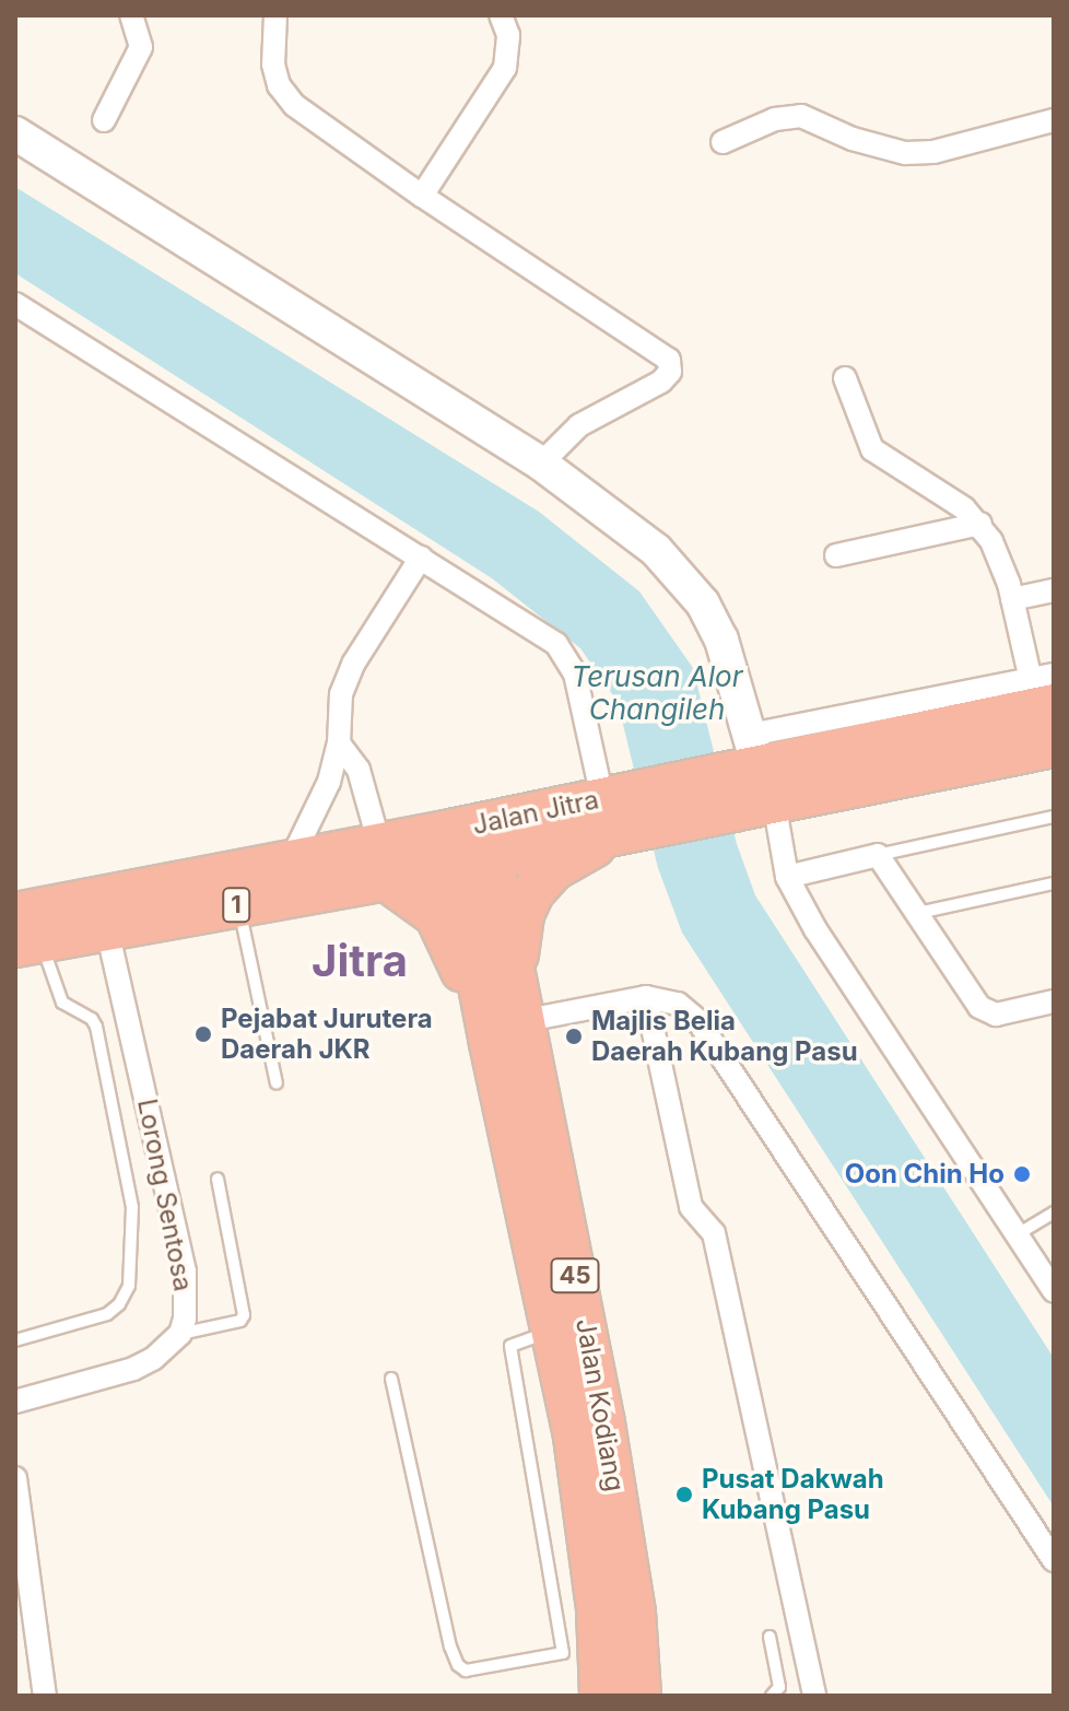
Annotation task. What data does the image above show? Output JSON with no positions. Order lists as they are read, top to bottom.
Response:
{
  "streets": {
    "highway": [
      "Jalan Jitra",
      "1",
      "45",
      "Jalan Kodiang"
    ],
    "street": ["Lorong Sentosa"]
  },
  "crossings": [
    ["Jalan Jitra", "Lorong Sentosa"],
    ["Jalan Jitra", "Jalan Kodiang"]
  ],
  "districts": ["Jitra"],
  "water": ["Terusan Alor Changileh"],
  "places": [
    "Pejabat Jurutera Daerah JKR",
    "Majlis Belia Daerah Kubang Pasu",
    "Oon Chin Ho",
    "Pusat Dakwah Kubang Pasu"
  ]
}
